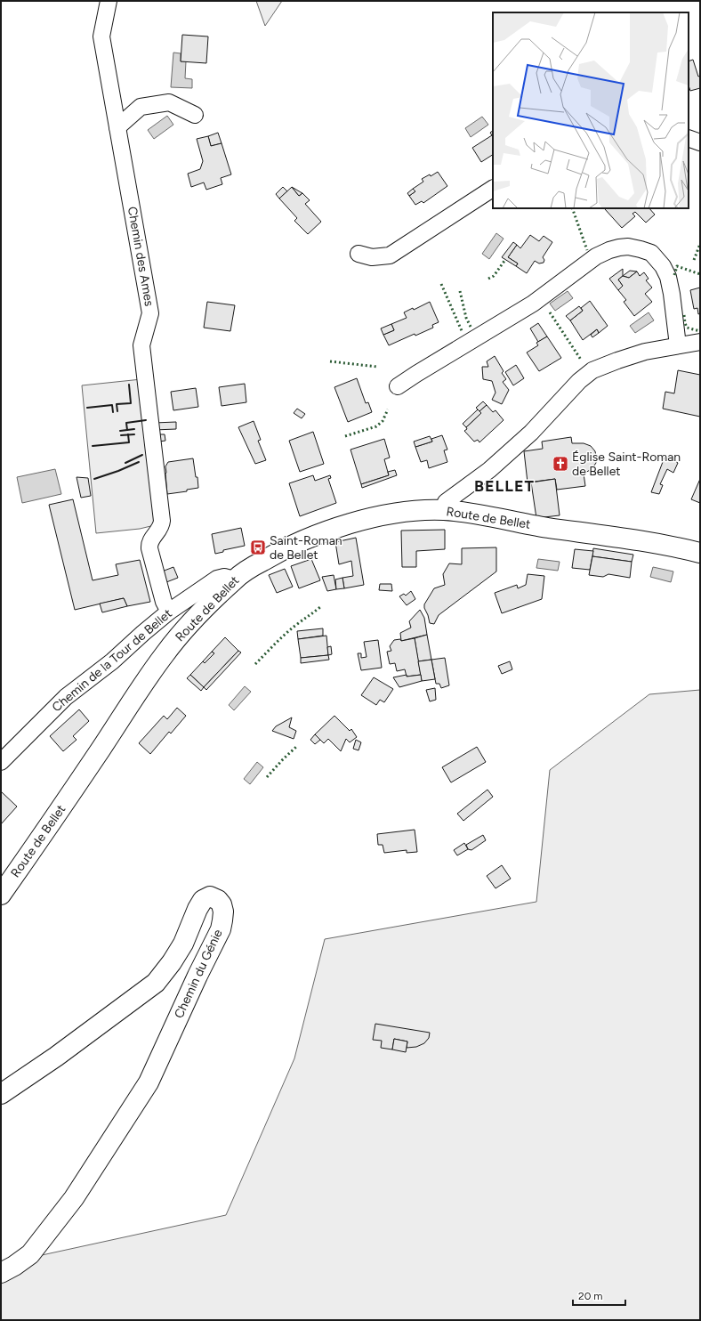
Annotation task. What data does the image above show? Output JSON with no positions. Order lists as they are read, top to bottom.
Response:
{
  "streets": {
    "main road": ["Route de Bellet", "Chemin du Génie"],
    "street": ["Chemin des Ames", "Chemin de la Tour de Bellet"]
  },
  "crossings": [
    ["Chemin des Ames", "Chemin de la Tour de Bellet"],
    ["Route de Bellet", "Chemin de la Tour de Bellet"]
  ],
  "districts": ["BELLET"],
  "places": {
    "church": ["Église Saint-Roman de Bellet"],
    "bus stop": ["Saint-Roman de Bellet"]
  },
  "scale_bar": "20 m"
}
